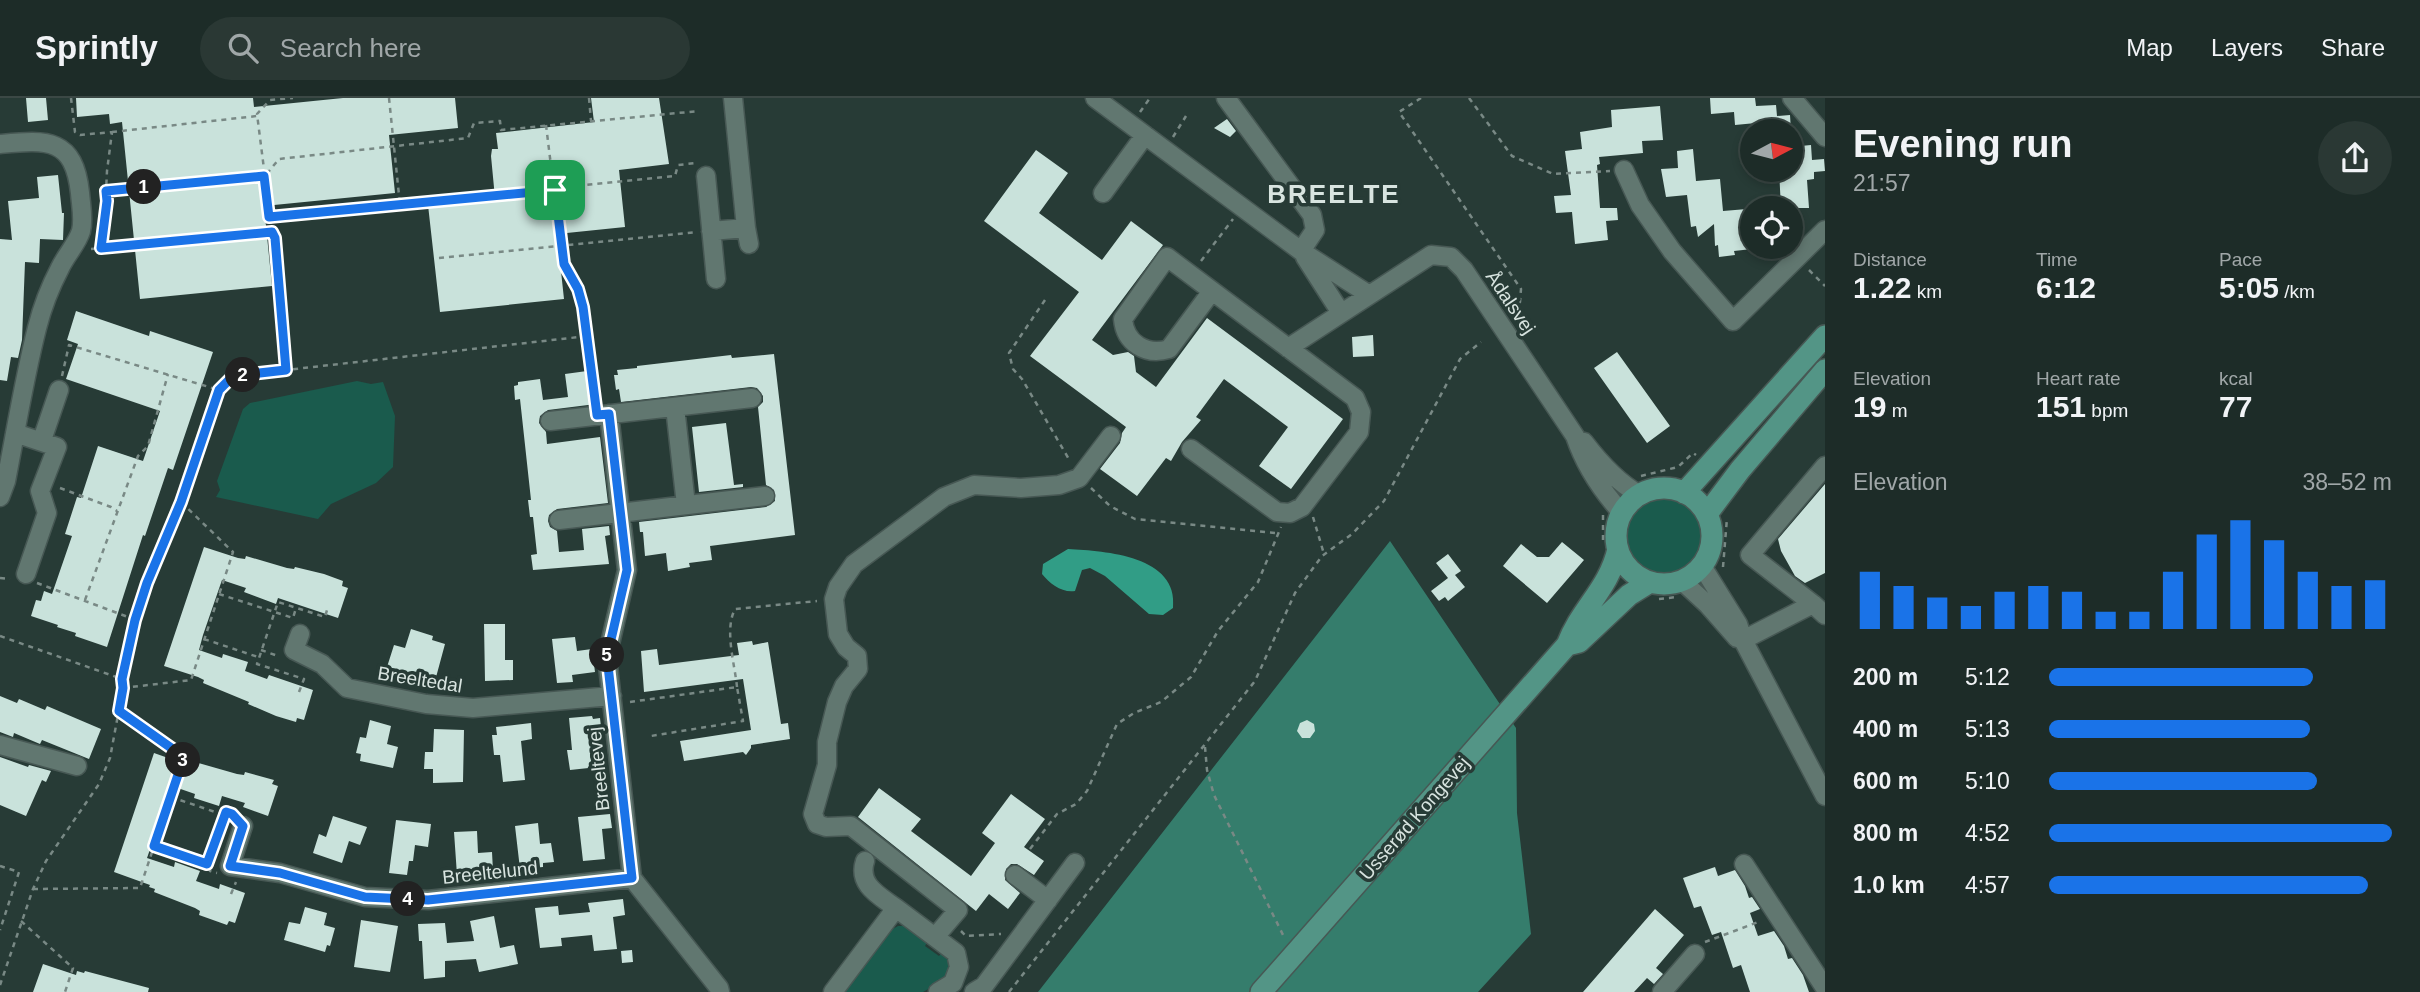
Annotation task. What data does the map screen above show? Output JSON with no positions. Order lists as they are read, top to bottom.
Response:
{
  "streets": {
    "main road": ["Usserød Kongevej"],
    "street": [
      "Ådalsvej",
      "Breeltedal",
      "Breeltevej",
      "Breeltelund"
    ]
  },
  "crossings": [
    ["Ådalsvej", "Usserød Kongevej"],
    ["Breeltedal", "Breeltevej"],
    ["Breeltevej", "Breeltelund"]
  ],
  "districts": ["BREELTE"],
  "north": "right",
  "page": {
    "header": "Sprintly",
    "search": "Search here",
    "nav": ["Map", "Layers", "Share"],
    "heading": ["Evening run", "21:57"],
    "pins": [
      "1",
      "2",
      "5",
      "3",
      "4"
    ],
    "stats": [
      ["Distance", "1.22 km"],
      ["Time", "6:12"],
      ["Pace", "5:05 /km"],
      ["Elevation", "19 m"],
      ["Heart rate", "151 bpm"],
      ["kcal", "77"]
    ],
    "chart": ["Elevation", "38–52 m"],
    "list": [
      {
        "name": "200 m",
        "note": "5:12"
      },
      {
        "name": "400 m",
        "note": "5:13"
      },
      {
        "name": "600 m",
        "note": "5:10"
      },
      {
        "name": "800 m",
        "note": "4:52"
      },
      {
        "name": "1.0 km",
        "note": "4:57"
      }
    ]
  }
}
